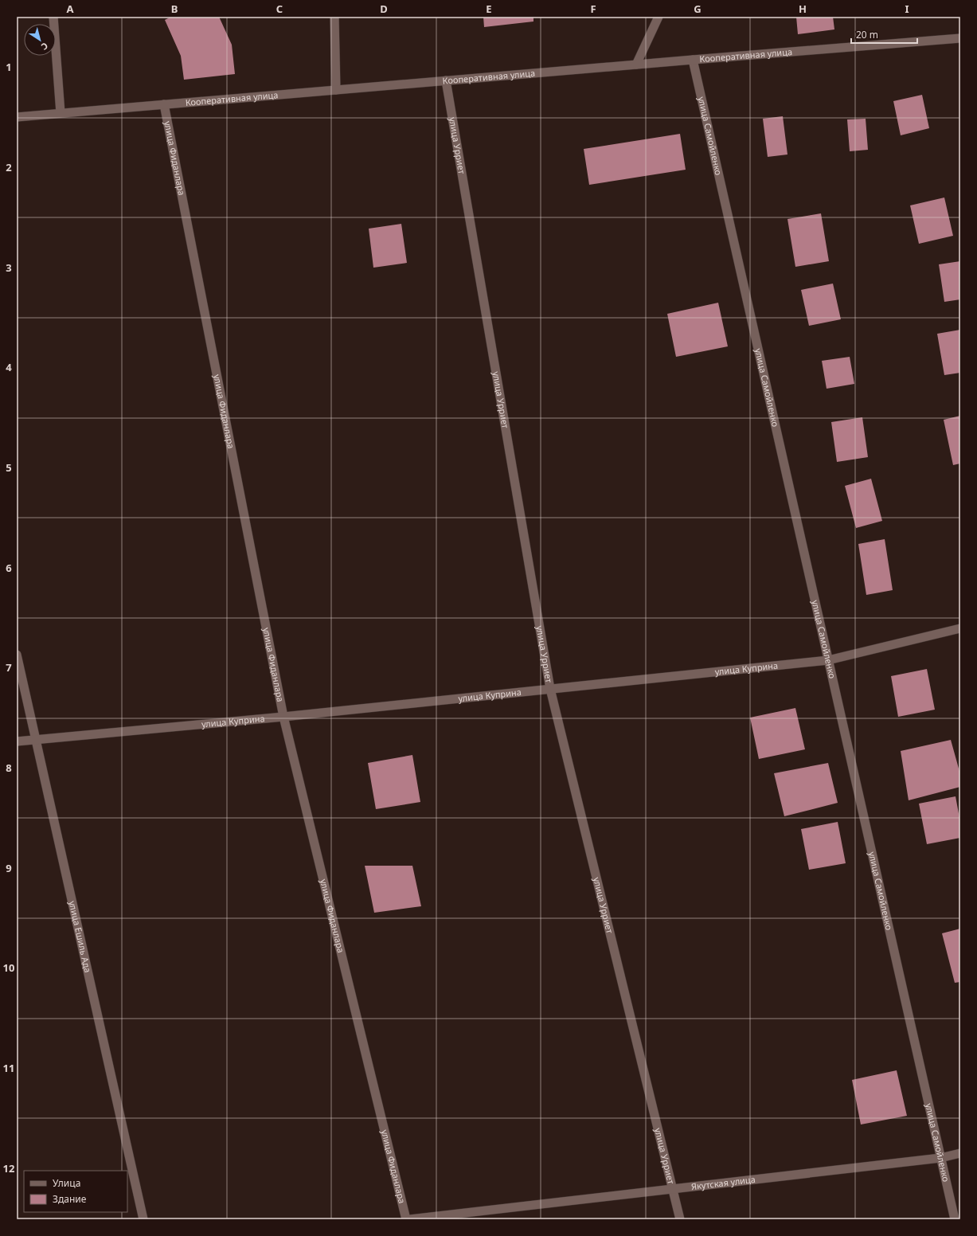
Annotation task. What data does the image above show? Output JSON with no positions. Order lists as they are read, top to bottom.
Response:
{
  "streets": {
    "street": [
      "Кооперативная улица",
      "улица Самойленко",
      "улица Урриет",
      "улица Фиданлара",
      "улица Куприна",
      "улица Ешиль Ада",
      "Якутская улица"
    ]
  },
  "crossings": [
    ["Кооперативная улица", "улица Самойленко"],
    ["Кооперативная улица", "улица Урриет"],
    ["Кооперативная улица", "улица Фиданлара"],
    ["улица Самойленко", "улица Куприна"],
    ["улица Самойленко", "Якутская улица"],
    ["улица Урриет", "улица Куприна"],
    ["улица Урриет", "Якутская улица"],
    ["улица Фиданлара", "улица Куприна"],
    ["улица Куприна", "улица Ешиль Ада"]
  ],
  "legend": ["Улица", "Здание"],
  "scale_bar": "20 m",
  "north": "bottom right",
  "grid": {
    "columns": [
      "A",
      "B",
      "C",
      "D",
      "E",
      "F",
      "G",
      "H",
      "I"
    ],
    "rows": [
      "1",
      "2",
      "3",
      "4",
      "5",
      "6",
      "7",
      "8",
      "9",
      "10",
      "11",
      "12"
    ]
  }
}
